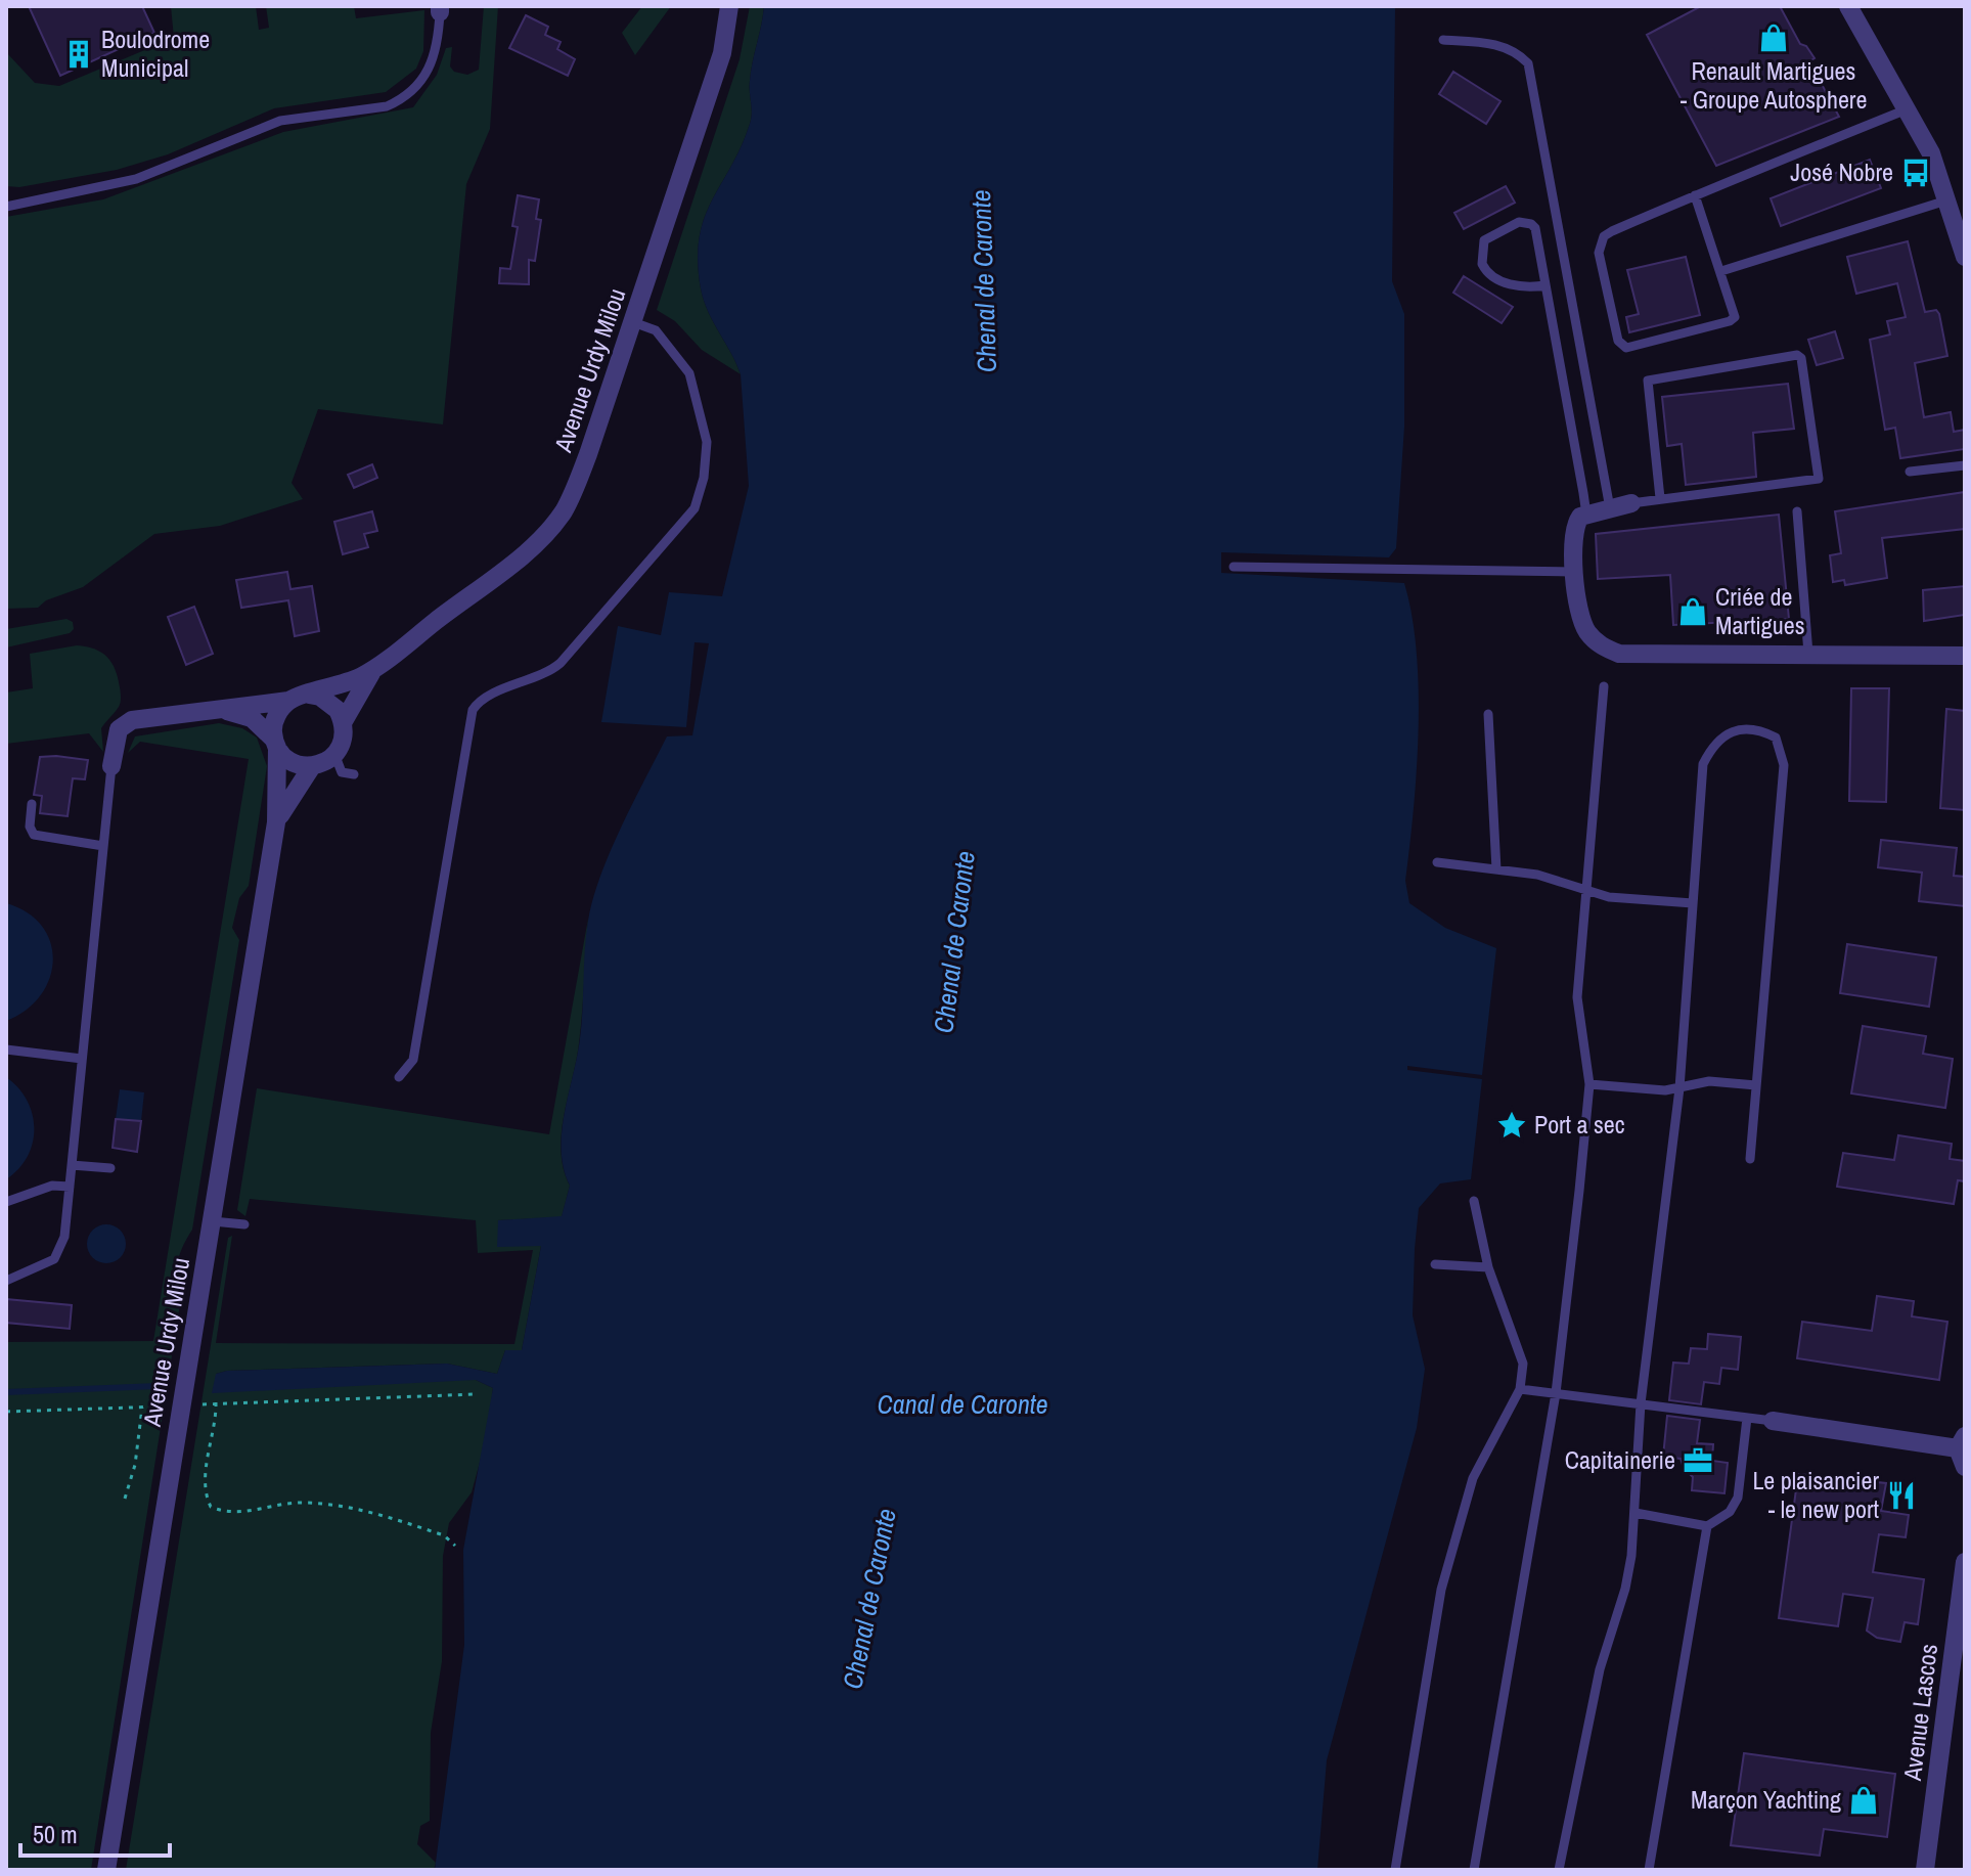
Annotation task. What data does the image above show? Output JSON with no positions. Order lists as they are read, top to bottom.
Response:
{
  "streets": {
    "street": ["Avenue Urdy Milou", "Avenue Lascos"]
  },
  "water": ["Chenal de Caronte", "Canal de Caronte"],
  "places": {
    "shop": ["Renault Martigues - Groupe Autosphere", "Criée de Martigues", "Marçon Yachting"],
    "building": ["Boulodrome Municipal"],
    "bus stop": ["José Nobre"],
    "place": ["Port a sec"],
    "office": ["Capitainerie"],
    "restaurant": ["Le plaisancier - le new port"]
  },
  "scale_bar": "50 m"
}
